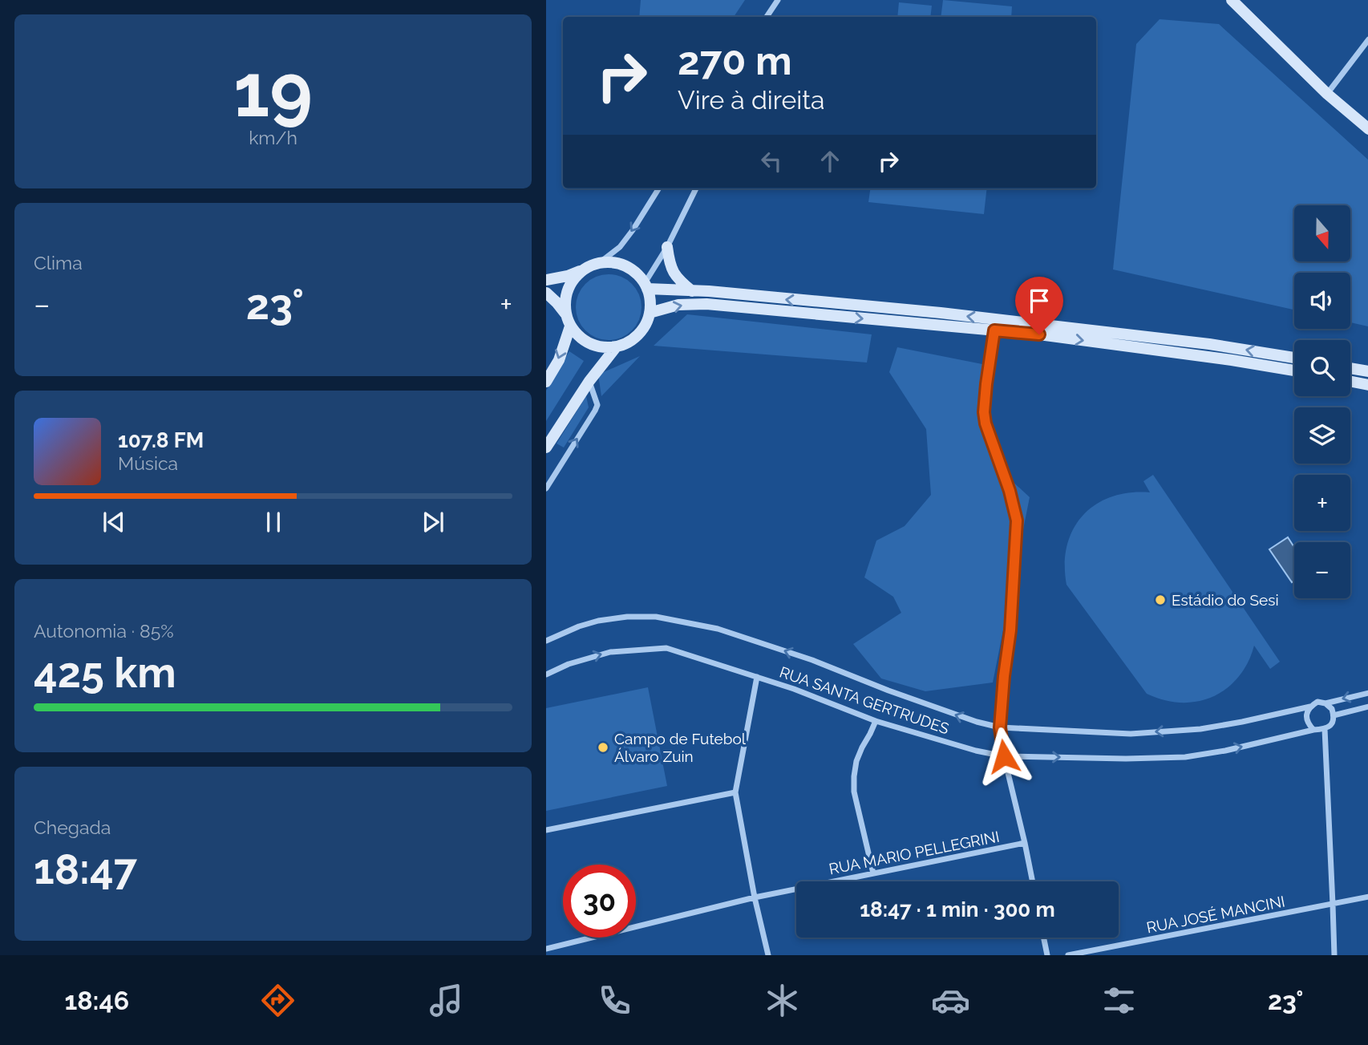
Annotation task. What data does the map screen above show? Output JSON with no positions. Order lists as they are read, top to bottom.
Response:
{
  "streets": {
    "street": ["RUA SANTA GERTRUDES", "RUA MARIO PELLEGRINI", "RUA JOSÉ MANCINI"]
  },
  "places": ["Estádio do Sesi", "Campo de Futebol Álvaro Zuin"],
  "north": "bottom",
  "page": {
    "tile": [
      ["19", "km/h"],
      "Clima",
      ["Autonomia · 85%", "425 km"],
      ["Chegada", "18:47"]
    ],
    "turn": ["270 m", "Vire à direita"],
    "map_buttons": ["+", "−"],
    "heat": ["−", "23°", "+"],
    "song": ["107.8 FM", "Música"],
    "limit": "30",
    "trip": "18:47 · 1 min · 300 m",
    "tabs": ["18:46", "23°"]
  }
}
